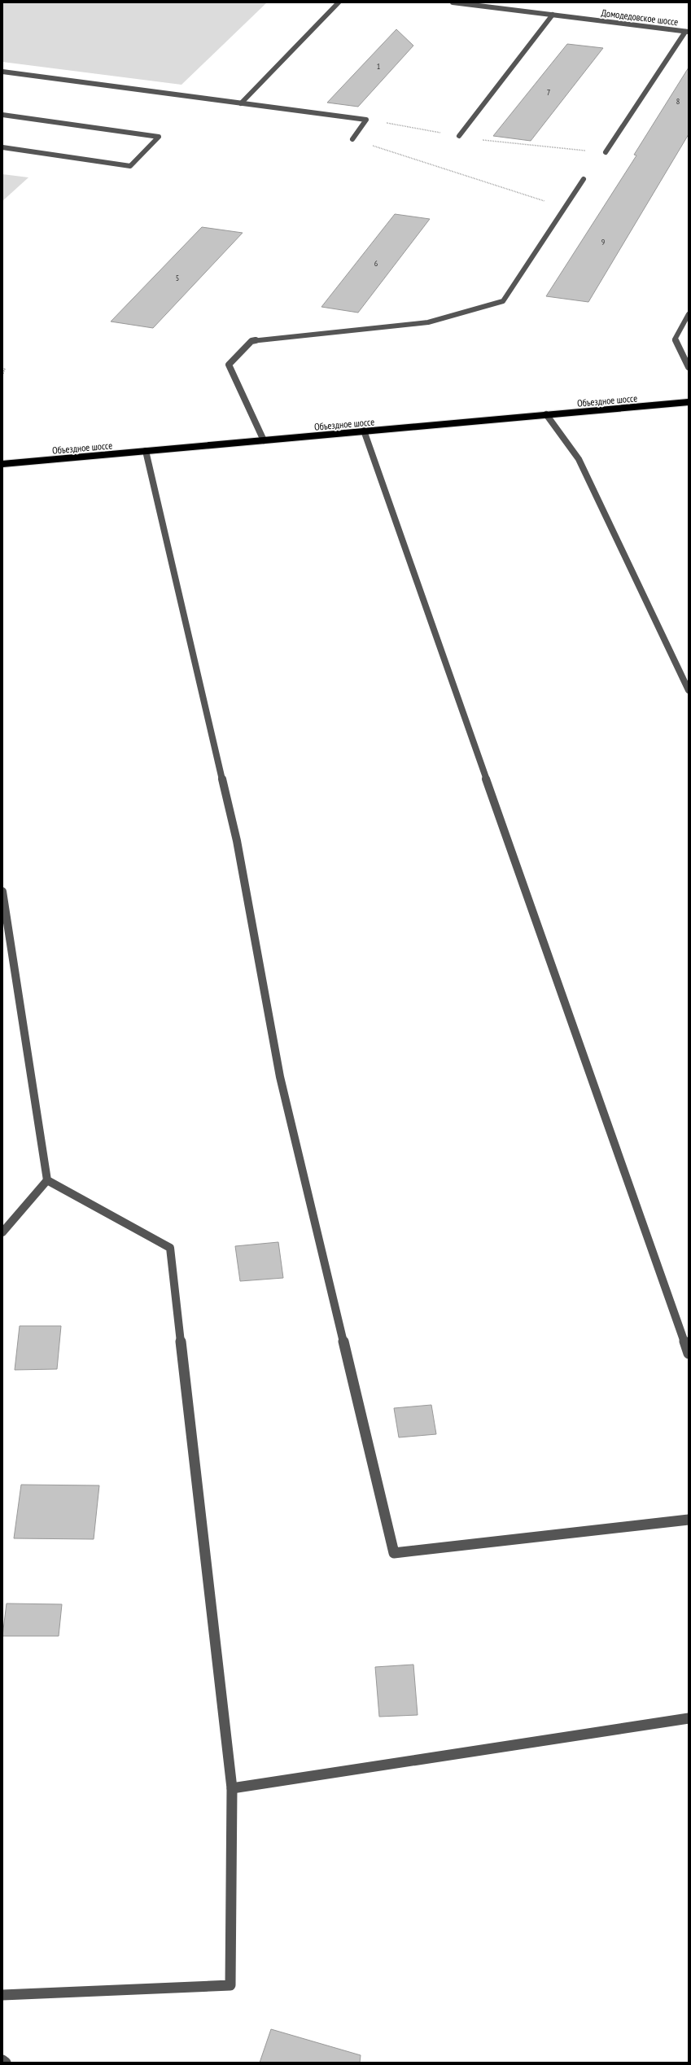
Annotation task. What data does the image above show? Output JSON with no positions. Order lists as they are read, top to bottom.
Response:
{
  "streets": {
    "main road": ["Объездное шоссе"],
    "street": ["Домодедовское шоссе"]
  },
  "house_numbers": [
    "1",
    "7",
    "8",
    "9",
    "6",
    "5"
  ]
}
